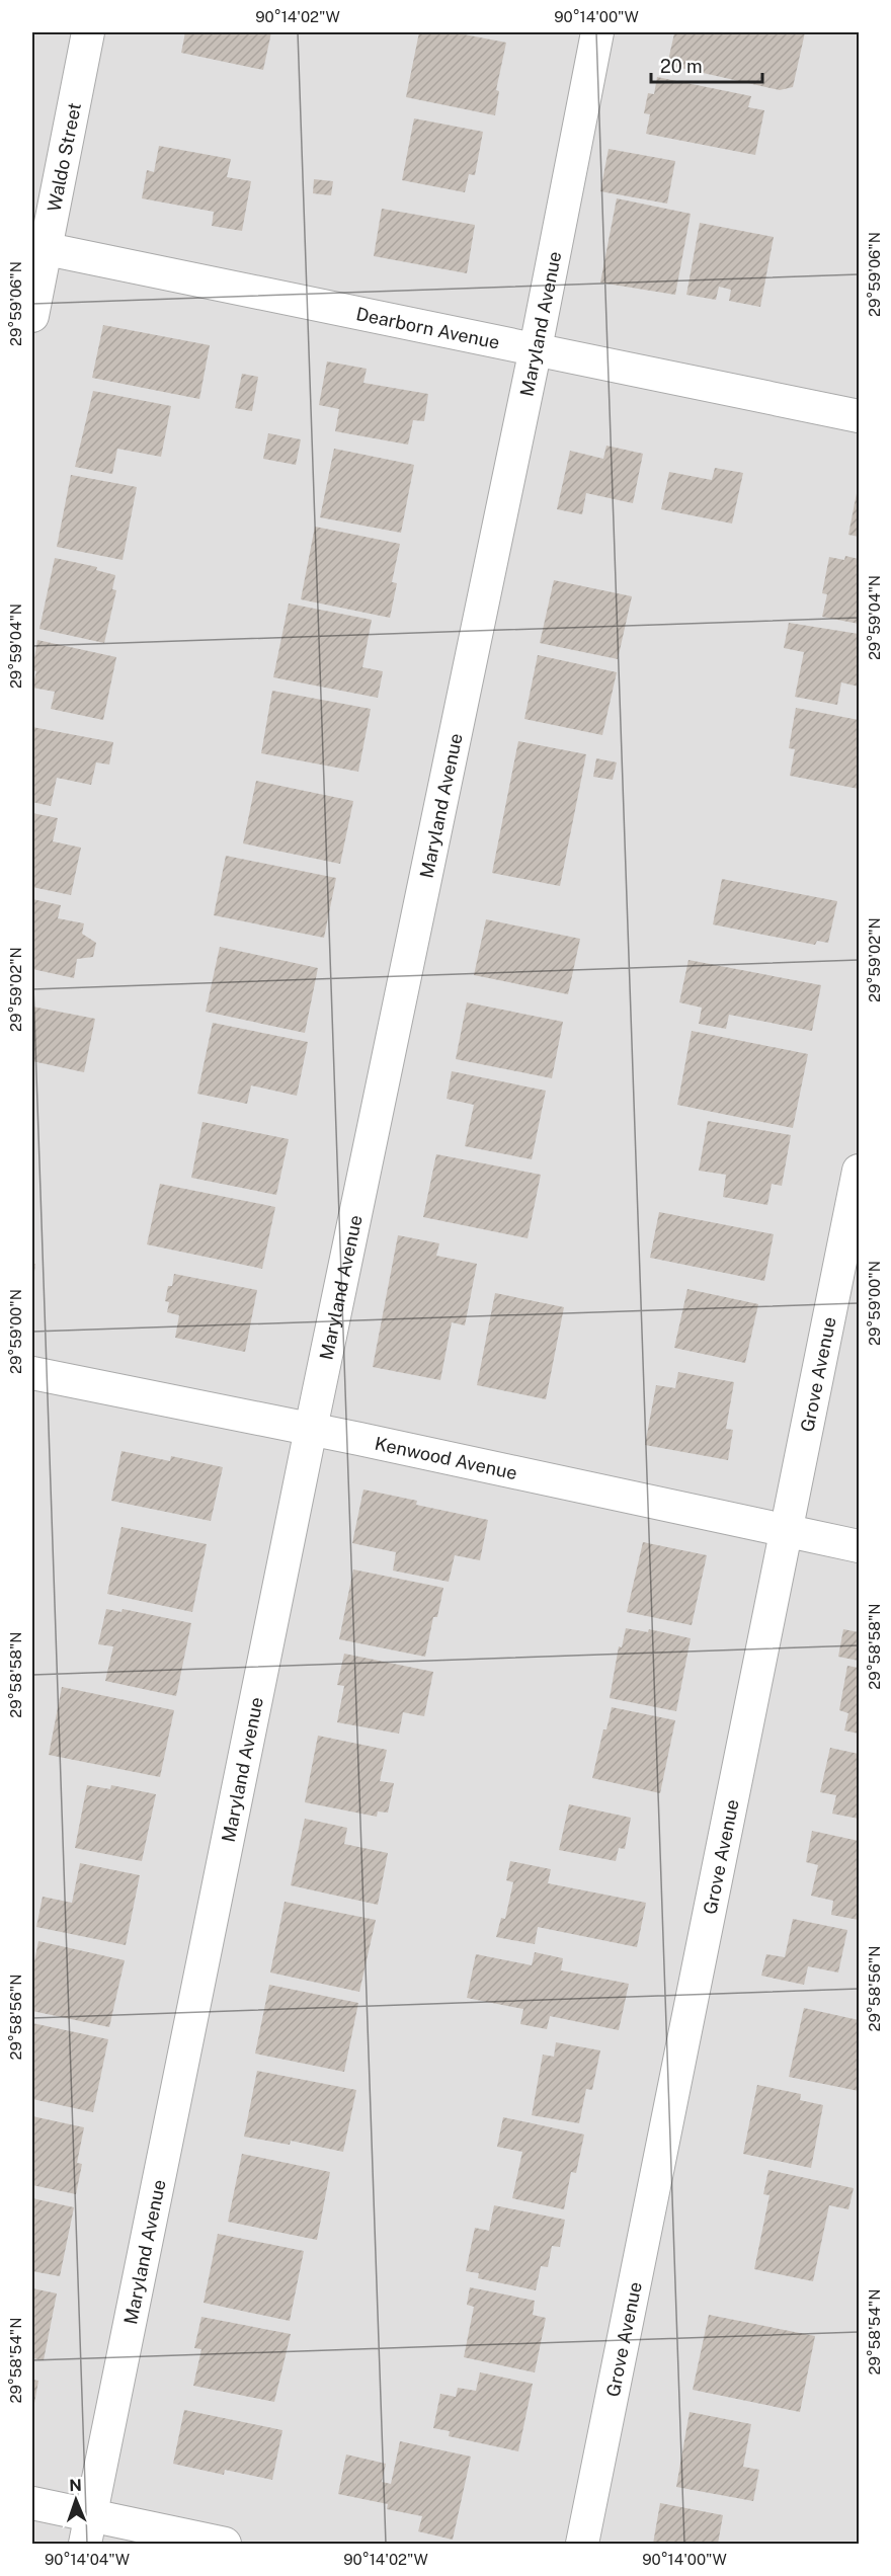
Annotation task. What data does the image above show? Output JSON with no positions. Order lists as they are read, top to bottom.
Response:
{
  "streets": {
    "street": [
      "Waldo Street",
      "Maryland Avenue",
      "Dearborn Avenue",
      "Grove Avenue",
      "Kenwood Avenue"
    ]
  },
  "crossings": [
    ["Waldo Street", "Dearborn Avenue"],
    ["Maryland Avenue", "Dearborn Avenue"],
    ["Maryland Avenue", "Kenwood Avenue"],
    ["Grove Avenue", "Kenwood Avenue"]
  ],
  "scale_bar": "20 m",
  "north": "top",
  "coordinates": [
    "90°14'02\"W",
    "90°14'00\"W",
    "29°59'06\"N",
    "29°59'04\"N",
    "29°59'02\"N",
    "29°59'00\"N",
    "29°58'58\"N",
    "29°58'56\"N",
    "29°58'54\"N",
    "90°14'04\"W"
  ]
}
